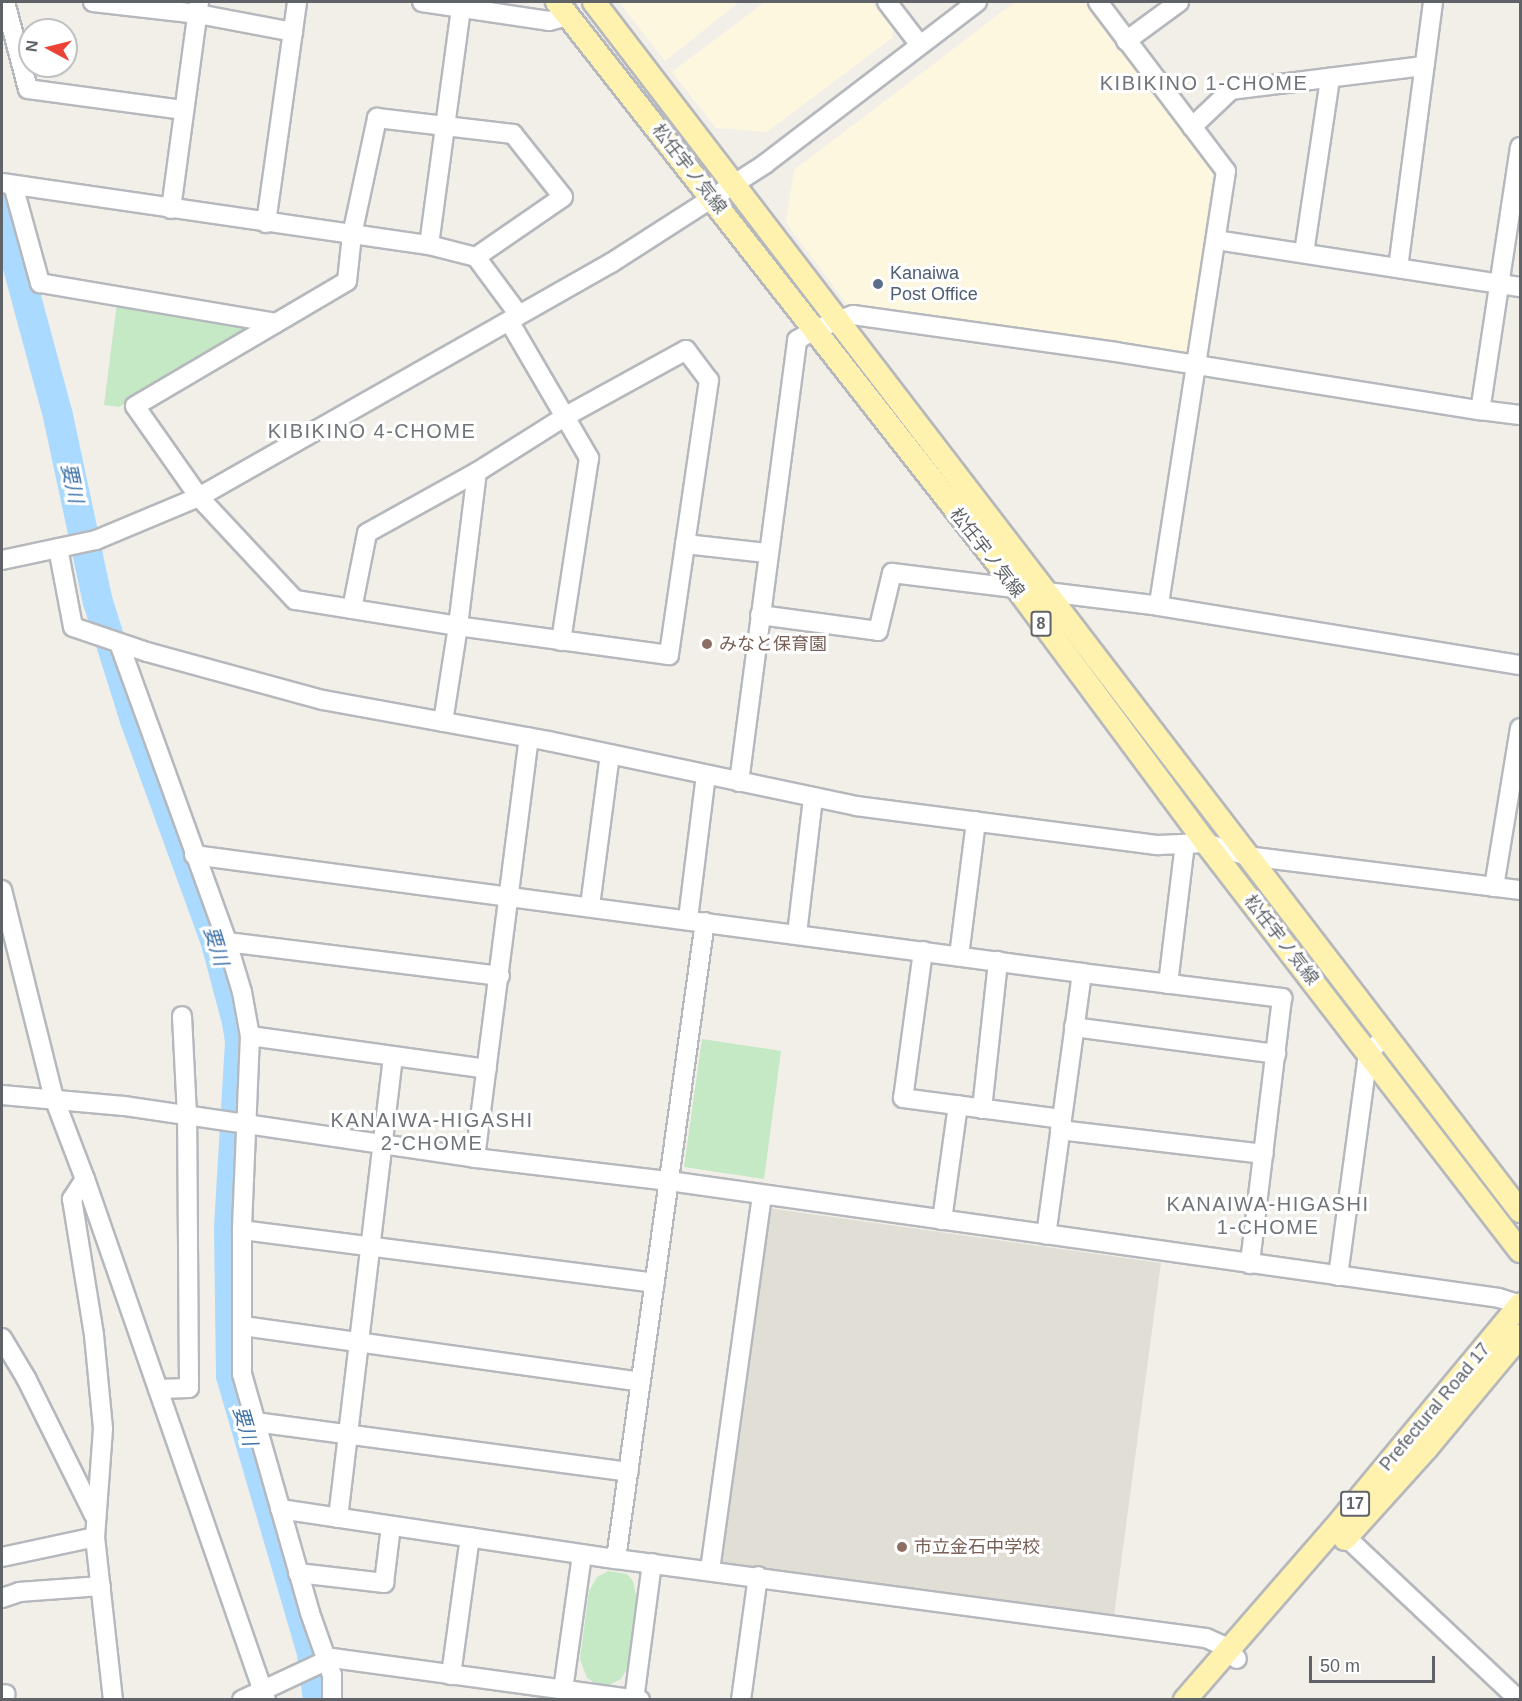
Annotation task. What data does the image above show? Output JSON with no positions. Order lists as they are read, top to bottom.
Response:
{
  "streets": {
    "main road": [
      "松任宇ノ気線",
      "8",
      "Prefectural Road 17",
      "17"
    ]
  },
  "districts": [
    "KIBIKINO 1-CHOME",
    "KIBIKINO 4-CHOME",
    "KANAIWA-HIGASHI 2-CHOME",
    "KANAIWA-HIGASHI 1-CHOME"
  ],
  "water": ["要川"],
  "places": ["Kanaiwa Post Office", "みなと保育園", "市立金石中学校"],
  "scale_bar": "50 m",
  "north": "left"
}
